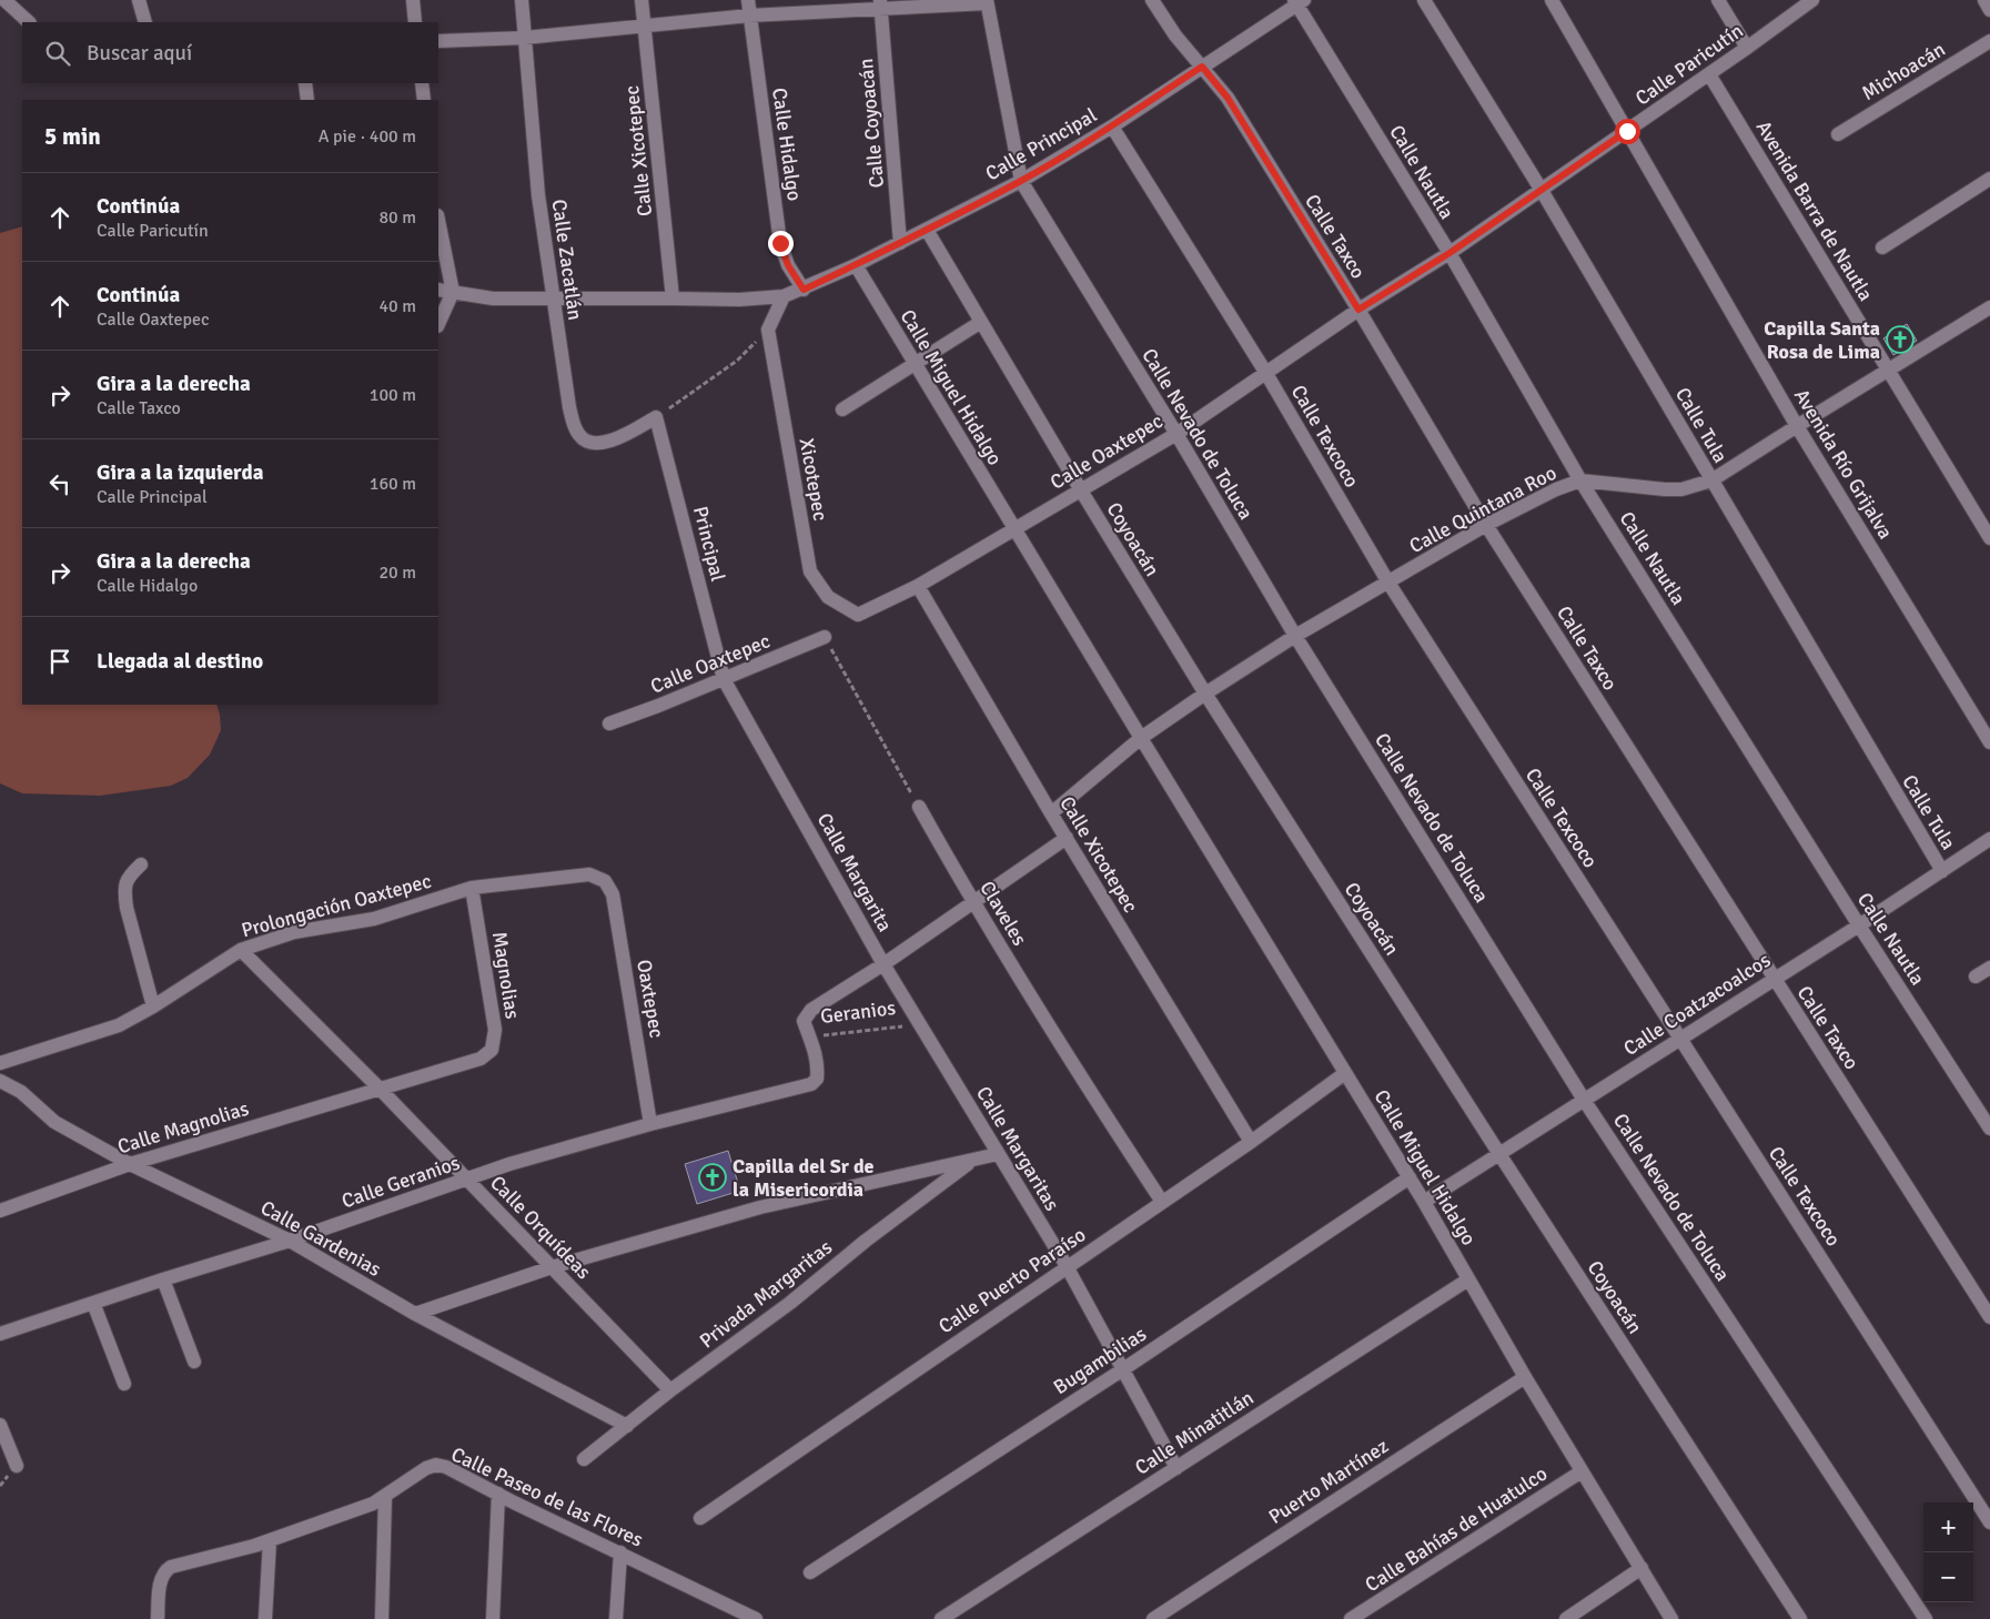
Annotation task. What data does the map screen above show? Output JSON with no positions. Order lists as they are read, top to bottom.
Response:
{
  "streets": {
    "street": [
      "Calle Paricutín",
      "Michoacán",
      "Calle Coyoacán",
      "Calle Hidalgo",
      "Calle Principal",
      "Calle Xicotepec",
      "Calle Nautla",
      "Avenida Barra de Nautla",
      "Calle Taxco",
      "Calle Zacatlán",
      "Calle Miguel Hidalgo",
      "Calle Tula",
      "Calle Nevado de Toluca",
      "Calle Texcoco",
      "Calle Oaxtepec",
      "Avenida Río Grijalva",
      "Xicotepec",
      "Calle Quintana Roo",
      "Coyoacán",
      "Principal",
      "Calle Margarita",
      "Prolongación Oaxtepec",
      "Claveles",
      "Magnolias",
      "Oaxtepec",
      "Calle Coatzacoalcos",
      "Geranios",
      "Calle Magnolias",
      "Calle Margaritas",
      "Calle Geranios",
      "Calle Orquídeas",
      "Calle Gardenias",
      "Calle Puerto Paraíso",
      "Privada Margaritas",
      "Bugambilias",
      "Calle Minatitlán",
      "Puerto Martínez",
      "Calle Paseo de las Flores",
      "Calle Bahías de Huatulco"
    ]
  },
  "crossings": [
    ["Calle Paricutín", "Calle Nautla"],
    ["Calle Paricutín", "Avenida Barra de Nautla"],
    ["Calle Paricutín", "Calle Tula"],
    ["Calle Paricutín", "Calle Oaxtepec"],
    ["Calle Paricutín", "Avenida Río Grijalva"],
    ["Calle Coyoacán", "Calle Principal"],
    ["Calle Hidalgo", "Calle Principal"],
    ["Calle Principal", "Calle Xicotepec"],
    ["Calle Principal", "Calle Nautla"],
    ["Calle Principal", "Calle Taxco"],
    ["Calle Principal", "Calle Zacatlán"],
    ["Calle Principal", "Calle Miguel Hidalgo"],
    ["Calle Principal", "Calle Nevado de Toluca"],
    ["Calle Principal", "Calle Texcoco"],
    ["Calle Principal", "Coyoacán"],
    ["Calle Xicotepec", "Calle Oaxtepec"],
    ["Calle Xicotepec", "Calle Quintana Roo"],
    ["Calle Xicotepec", "Calle Puerto Paraíso"],
    ["Calle Nautla", "Calle Oaxtepec"],
    ["Calle Nautla", "Calle Quintana Roo"],
    ["Calle Nautla", "Calle Coatzacoalcos"],
    ["Avenida Barra de Nautla", "Calle Quintana Roo"],
    ["Calle Taxco", "Calle Oaxtepec"],
    ["Calle Taxco", "Calle Quintana Roo"],
    ["Calle Taxco", "Calle Coatzacoalcos"],
    ["Calle Zacatlán", "Principal"],
    ["Calle Miguel Hidalgo", "Calle Oaxtepec"],
    ["Calle Miguel Hidalgo", "Calle Quintana Roo"],
    ["Calle Miguel Hidalgo", "Calle Coatzacoalcos"],
    ["Calle Miguel Hidalgo", "Calle Puerto Paraíso"],
    ["Calle Miguel Hidalgo", "Bugambilias"],
    ["Calle Miguel Hidalgo", "Calle Minatitlán"],
    ["Calle Miguel Hidalgo", "Puerto Martínez"],
    ["Calle Miguel Hidalgo", "Calle Bahías de Huatulco"],
    ["Calle Tula", "Calle Quintana Roo"],
    ["Calle Tula", "Calle Coatzacoalcos"],
    ["Calle Nevado de Toluca", "Calle Oaxtepec"],
    ["Calle Nevado de Toluca", "Calle Quintana Roo"],
    ["Calle Nevado de Toluca", "Calle Coatzacoalcos"],
    ["Calle Texcoco", "Calle Oaxtepec"],
    ["Calle Texcoco", "Calle Quintana Roo"],
    ["Calle Texcoco", "Calle Coatzacoalcos"],
    ["Calle Oaxtepec", "Xicotepec"],
    ["Calle Oaxtepec", "Coyoacán"],
    ["Calle Oaxtepec", "Principal"],
    ["Calle Oaxtepec", "Calle Margarita"],
    ["Avenida Río Grijalva", "Calle Quintana Roo"],
    ["Calle Quintana Roo", "Coyoacán"],
    ["Coyoacán", "Calle Coatzacoalcos"],
    ["Principal", "Calle Margarita"],
    ["Calle Margarita", "Geranios"],
    ["Calle Margarita", "Calle Margaritas"],
    ["Prolongación Oaxtepec", "Magnolias"],
    ["Prolongación Oaxtepec", "Oaxtepec"],
    ["Prolongación Oaxtepec", "Calle Orquídeas"],
    ["Claveles", "Calle Puerto Paraíso"],
    ["Magnolias", "Calle Magnolias"],
    ["Magnolias", "Calle Orquídeas"],
    ["Oaxtepec", "Calle Geranios"],
    ["Geranios", "Calle Geranios"],
    ["Calle Magnolias", "Calle Orquídeas"],
    ["Calle Magnolias", "Calle Gardenias"],
    ["Calle Margaritas", "Calle Puerto Paraíso"],
    ["Calle Margaritas", "Bugambilias"],
    ["Calle Margaritas", "Calle Minatitlán"],
    ["Calle Geranios", "Calle Orquídeas"],
    ["Calle Geranios", "Calle Gardenias"],
    ["Calle Orquídeas", "Privada Margaritas"],
    ["Calle Gardenias", "Privada Margaritas"]
  ],
  "places": {
    "church": ["Capilla Santa Rosa de Lima", "Capilla del Sr de la Misericordia"]
  },
  "page": {
    "search": "Buscar aquí",
    "heading": ["5 min", "A pie · 400 m"],
    "list": [
      ["Continúa", "Calle Paricutín", "80 m"],
      ["Continúa", "Calle Oaxtepec", "40 m"],
      ["Gira a la derecha", "Calle Taxco", "100 m"],
      ["Gira a la izquierda", "Calle Principal", "160 m"],
      ["Gira a la derecha", "Calle Hidalgo", "20 m"],
      "Llegada al destino"
    ],
    "map_buttons": ["+", "−"]
  }
}
